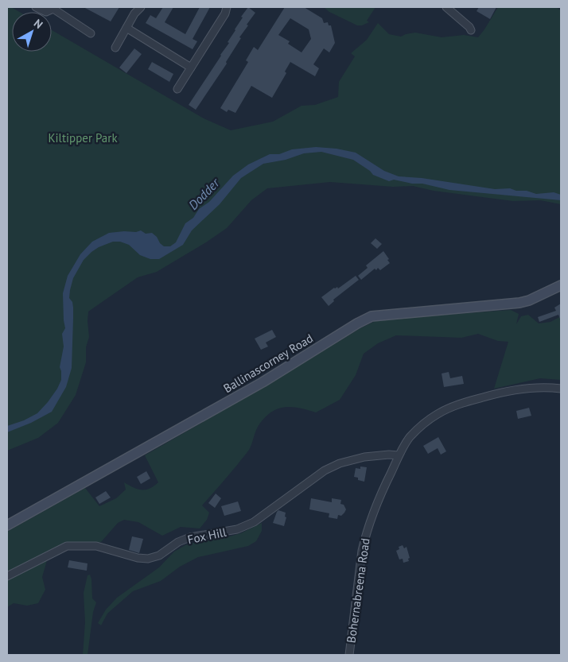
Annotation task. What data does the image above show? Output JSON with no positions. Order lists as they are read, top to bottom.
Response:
{
  "streets": {
    "main road": ["Ballinascorney Road"],
    "street": ["Fox Hill", "Bohernabreena Road"]
  },
  "crossings": [
    ["Fox Hill", "Bohernabreena Road"]
  ],
  "water": ["Dodder"],
  "parks": ["Kiltipper Park"],
  "north": "top right"
}
